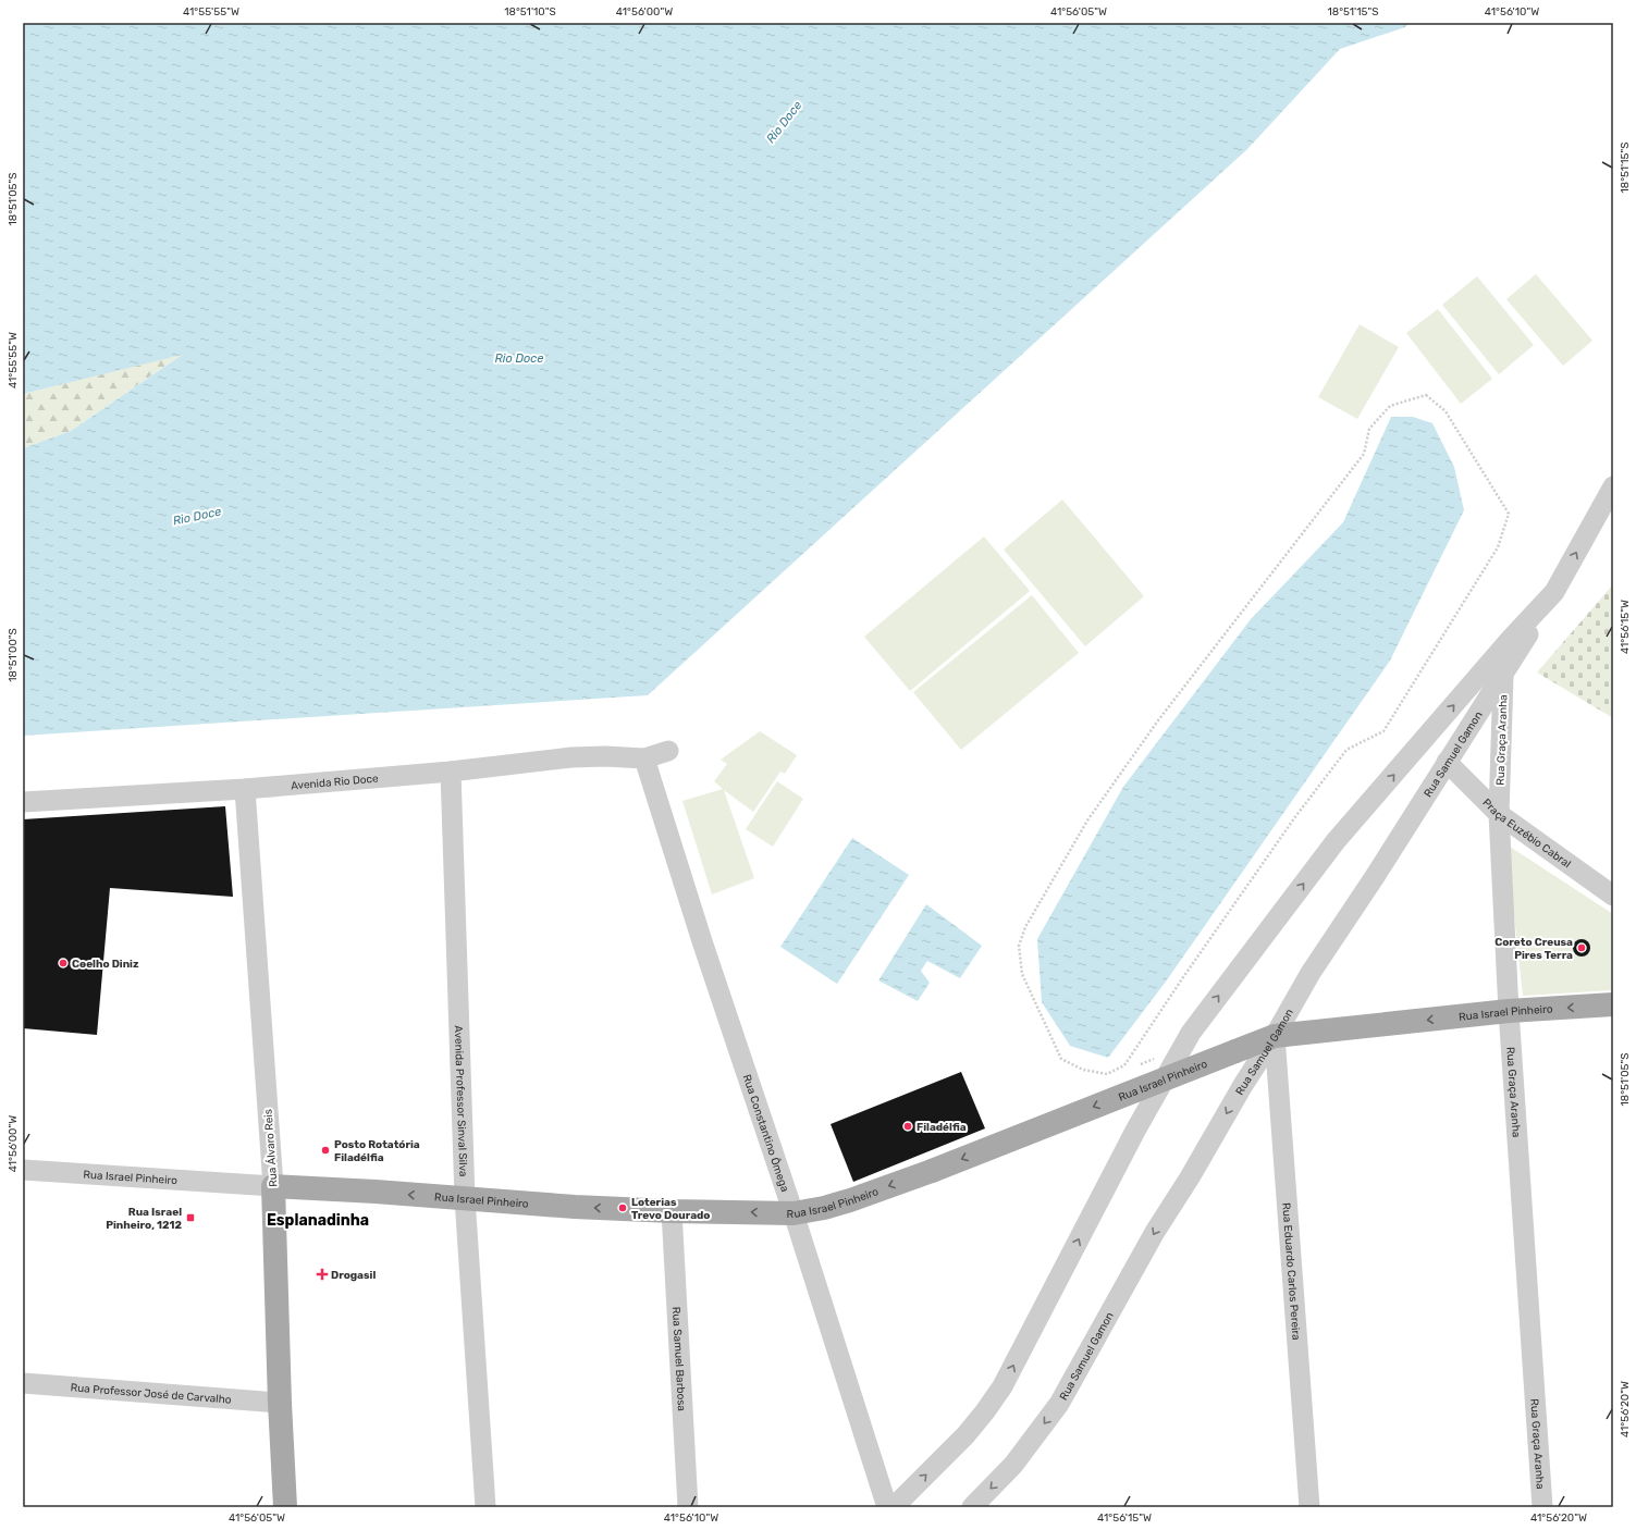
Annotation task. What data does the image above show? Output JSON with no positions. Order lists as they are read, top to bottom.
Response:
{
  "streets": {
    "main road": ["Rua Israel Pinheiro", "Rua Álvaro Reis"],
    "street": [
      "Rua Graça Aranha",
      "Rua Samuel Gamon",
      "Avenida Rio Doce",
      "Praça Euzébio Cabral",
      "Avenida Professor Sinval Silva",
      "Rua Constantino Ômega",
      "Rua Eduardo Carlos Pereira",
      "Rua Samuel Barbosa",
      "Rua Professor José de Carvalho"
    ]
  },
  "crossings": [
    ["Rua Graça Aranha", "Rua Samuel Gamon"],
    ["Rua Graça Aranha", "Praça Euzébio Cabral"],
    ["Rua Graça Aranha", "Rua Israel Pinheiro"],
    ["Rua Samuel Gamon", "Praça Euzébio Cabral"],
    ["Rua Samuel Gamon", "Rua Israel Pinheiro"],
    ["Rua Samuel Gamon", "Rua Eduardo Carlos Pereira"],
    ["Avenida Rio Doce", "Avenida Professor Sinval Silva"],
    ["Avenida Rio Doce", "Rua Constantino Ômega"],
    ["Avenida Rio Doce", "Rua Álvaro Reis"],
    ["Rua Israel Pinheiro", "Avenida Professor Sinval Silva"],
    ["Rua Israel Pinheiro", "Rua Constantino Ômega"],
    ["Rua Israel Pinheiro", "Rua Álvaro Reis"],
    ["Rua Israel Pinheiro", "Rua Eduardo Carlos Pereira"],
    ["Rua Israel Pinheiro", "Rua Samuel Barbosa"],
    ["Rua Álvaro Reis", "Rua Professor José de Carvalho"]
  ],
  "one_way": ["Rua Israel Pinheiro"],
  "districts": ["Esplanadinha"],
  "water": ["Rio Doce"],
  "places": {
    "other": [
      "Coreto Creusa Pires Terra",
      "Coelho Diniz",
      "Filadélfia",
      "Posto Rotatória Filadélfia",
      "Loterias Trevo Dourado"
    ],
    "transit": ["Rua Israel Pinheiro, 1212"],
    "health": ["Drogasil"]
  },
  "coordinates": [
    "41°55'55\"W",
    "18°51'10\"S",
    "41°56'00\"W",
    "41°56'05\"W",
    "18°51'15\"S",
    "41°56'10\"W",
    "18°51'05\"S",
    "41°56'15\"W",
    "18°51'00\"S",
    "41°56'20\"W"
  ]
}
